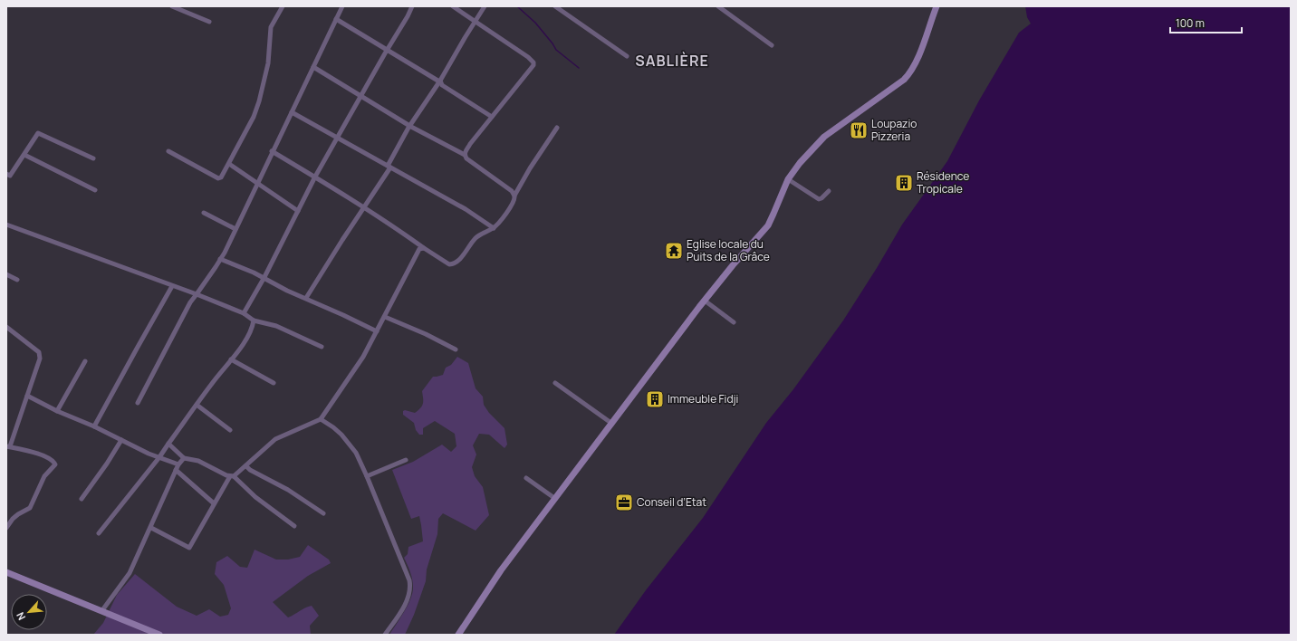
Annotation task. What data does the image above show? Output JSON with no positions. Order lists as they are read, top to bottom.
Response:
{
  "districts": ["SABLIÈRE"],
  "places": {
    "restaurant": ["Loupazio Pizzeria"],
    "building": ["Résidence Tropicale", "Immeuble Fidji"],
    "temple": ["Eglise locale du Puits de la Grâce"],
    "office": ["Conseil d’Etat"]
  },
  "scale_bar": "100 m",
  "north": "bottom left"
}
